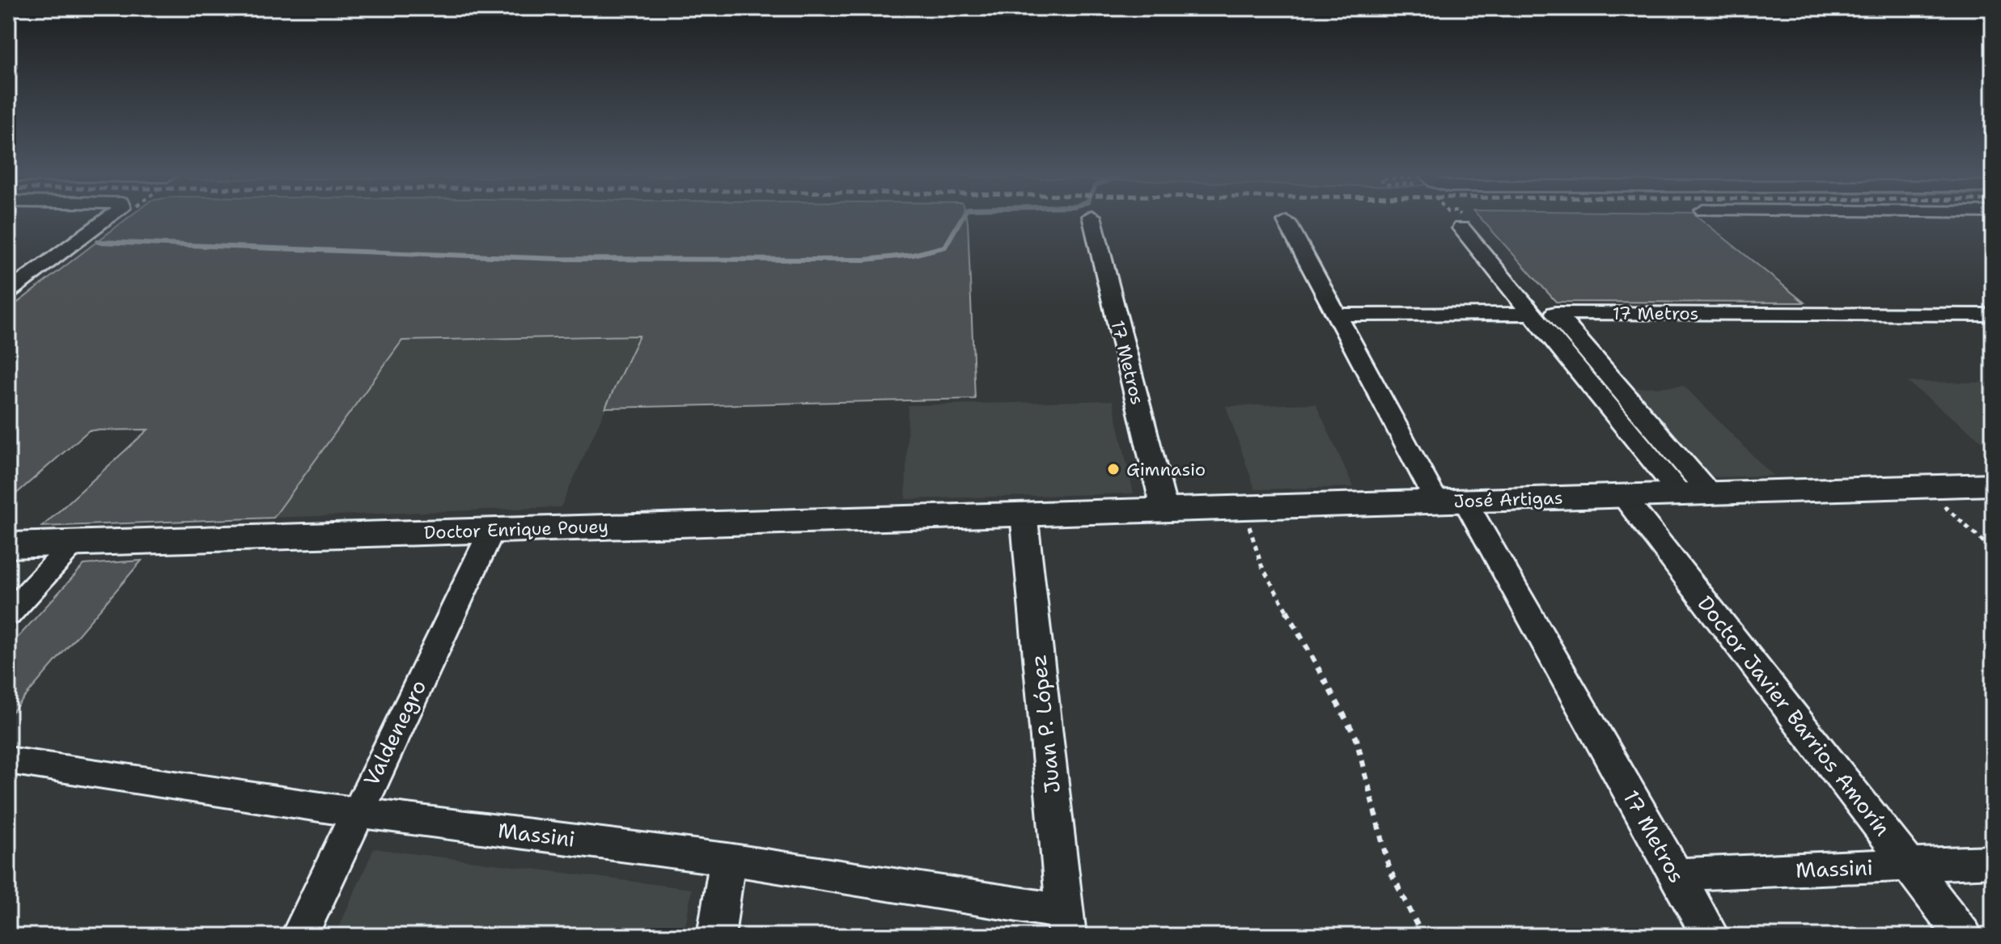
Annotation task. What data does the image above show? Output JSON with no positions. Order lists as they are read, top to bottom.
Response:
{
  "streets": {
    "street": [
      "17 Metros",
      "José Artigas",
      "Doctor Enrique Pouey",
      "Doctor Javier Barrios Amorín",
      "Juan P. López",
      "Valdenegro",
      "Massini"
    ]
  },
  "crossings": [
    ["17 Metros", "José Artigas"],
    ["17 Metros", "Massini"],
    ["José Artigas", "Doctor Enrique Pouey"],
    ["José Artigas", "Doctor Javier Barrios Amorín"],
    ["José Artigas", "Juan P. López"],
    ["Doctor Enrique Pouey", "Juan P. López"],
    ["Doctor Enrique Pouey", "Valdenegro"],
    ["Doctor Javier Barrios Amorín", "Massini"],
    ["Juan P. López", "Massini"],
    ["Valdenegro", "Massini"]
  ],
  "places": ["Gimnasio"]
}
